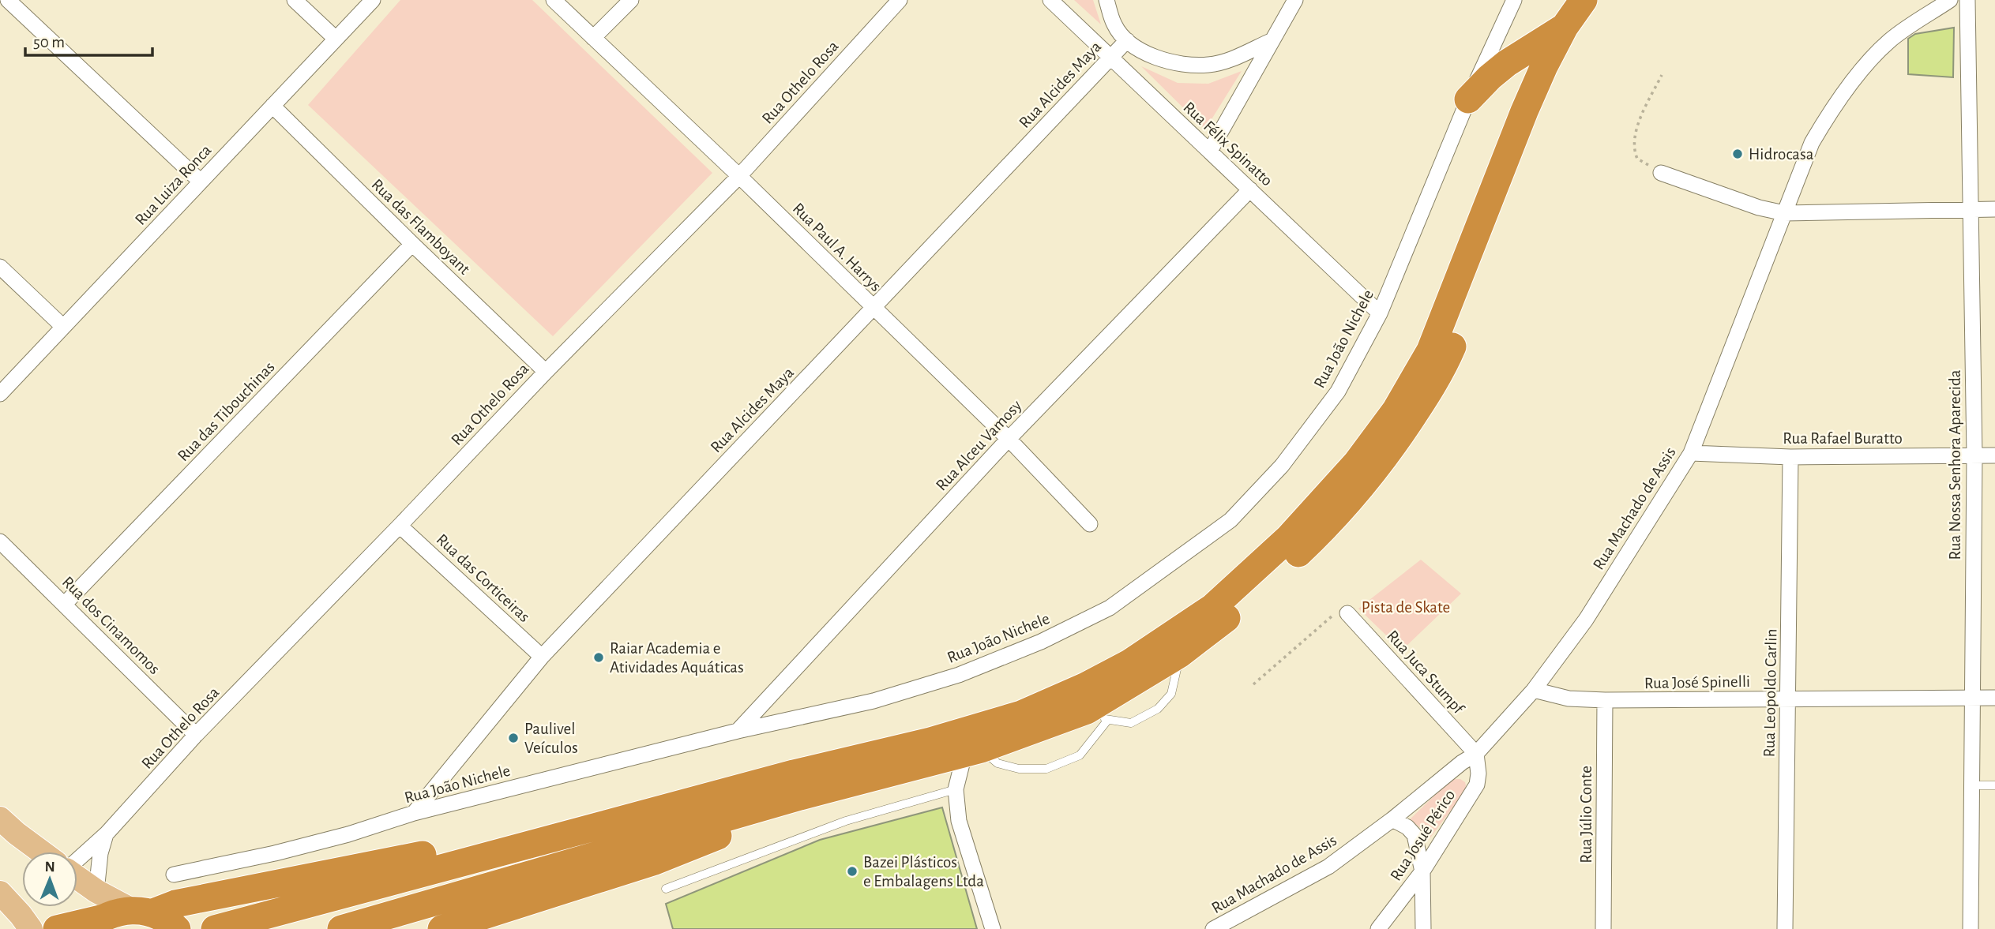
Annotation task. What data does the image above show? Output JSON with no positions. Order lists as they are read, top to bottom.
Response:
{
  "streets": {
    "street": [
      "Rua Othelo Rosa",
      "Rua Alcides Maya",
      "Rua Félix Spinatto",
      "Rua Luiza Ronca",
      "Rua das Flamboyant",
      "Rua Paul A. Harrys",
      "Rua João Nichele",
      "Rua das Tibouchinas",
      "Rua Rafael Buratto",
      "Rua Alceu Vamosy",
      "Rua Nossa Senhora Aparecida",
      "Rua Machado de Assis",
      "Rua das Corticeiras",
      "Rua dos Cinamomos",
      "Rua Juca Stumpf",
      "Rua José Spinelli",
      "Rua Leopoldo Carlin",
      "Rua Júlio Conte",
      "Rua Josué Périco"
    ]
  },
  "crossings": [
    ["Rua Othelo Rosa", "Rua das Flamboyant"],
    ["Rua Othelo Rosa", "Rua Paul A. Harrys"],
    ["Rua Othelo Rosa", "Rua das Corticeiras"],
    ["Rua Othelo Rosa", "Rua dos Cinamomos"],
    ["Rua Alcides Maya", "Rua Félix Spinatto"],
    ["Rua Alcides Maya", "Rua Paul A. Harrys"],
    ["Rua Alcides Maya", "Rua João Nichele"],
    ["Rua Alcides Maya", "Rua das Corticeiras"],
    ["Rua Félix Spinatto", "Rua João Nichele"],
    ["Rua Félix Spinatto", "Rua Alceu Vamosy"],
    ["Rua Luiza Ronca", "Rua das Flamboyant"],
    ["Rua das Flamboyant", "Rua das Tibouchinas"],
    ["Rua Paul A. Harrys", "Rua Alceu Vamosy"],
    ["Rua João Nichele", "Rua Alceu Vamosy"],
    ["Rua das Tibouchinas", "Rua dos Cinamomos"],
    ["Rua Rafael Buratto", "Rua Nossa Senhora Aparecida"],
    ["Rua Rafael Buratto", "Rua Machado de Assis"],
    ["Rua Rafael Buratto", "Rua Leopoldo Carlin"],
    ["Rua Nossa Senhora Aparecida", "Rua José Spinelli"],
    ["Rua Machado de Assis", "Rua Juca Stumpf"],
    ["Rua Machado de Assis", "Rua José Spinelli"],
    ["Rua Machado de Assis", "Rua Josué Périco"],
    ["Rua Juca Stumpf", "Rua Josué Périco"],
    ["Rua José Spinelli", "Rua Leopoldo Carlin"],
    ["Rua José Spinelli", "Rua Júlio Conte"]
  ],
  "parks": ["Pista de Skate"],
  "places": [
    "Hidrocasa",
    "Raiar Academia e Atividades Aquáticas",
    "Paulivel Veículos",
    "Bazei Plásticos e Embalagens Ltda"
  ],
  "scale_bar": "50 m",
  "north": "top"
}
